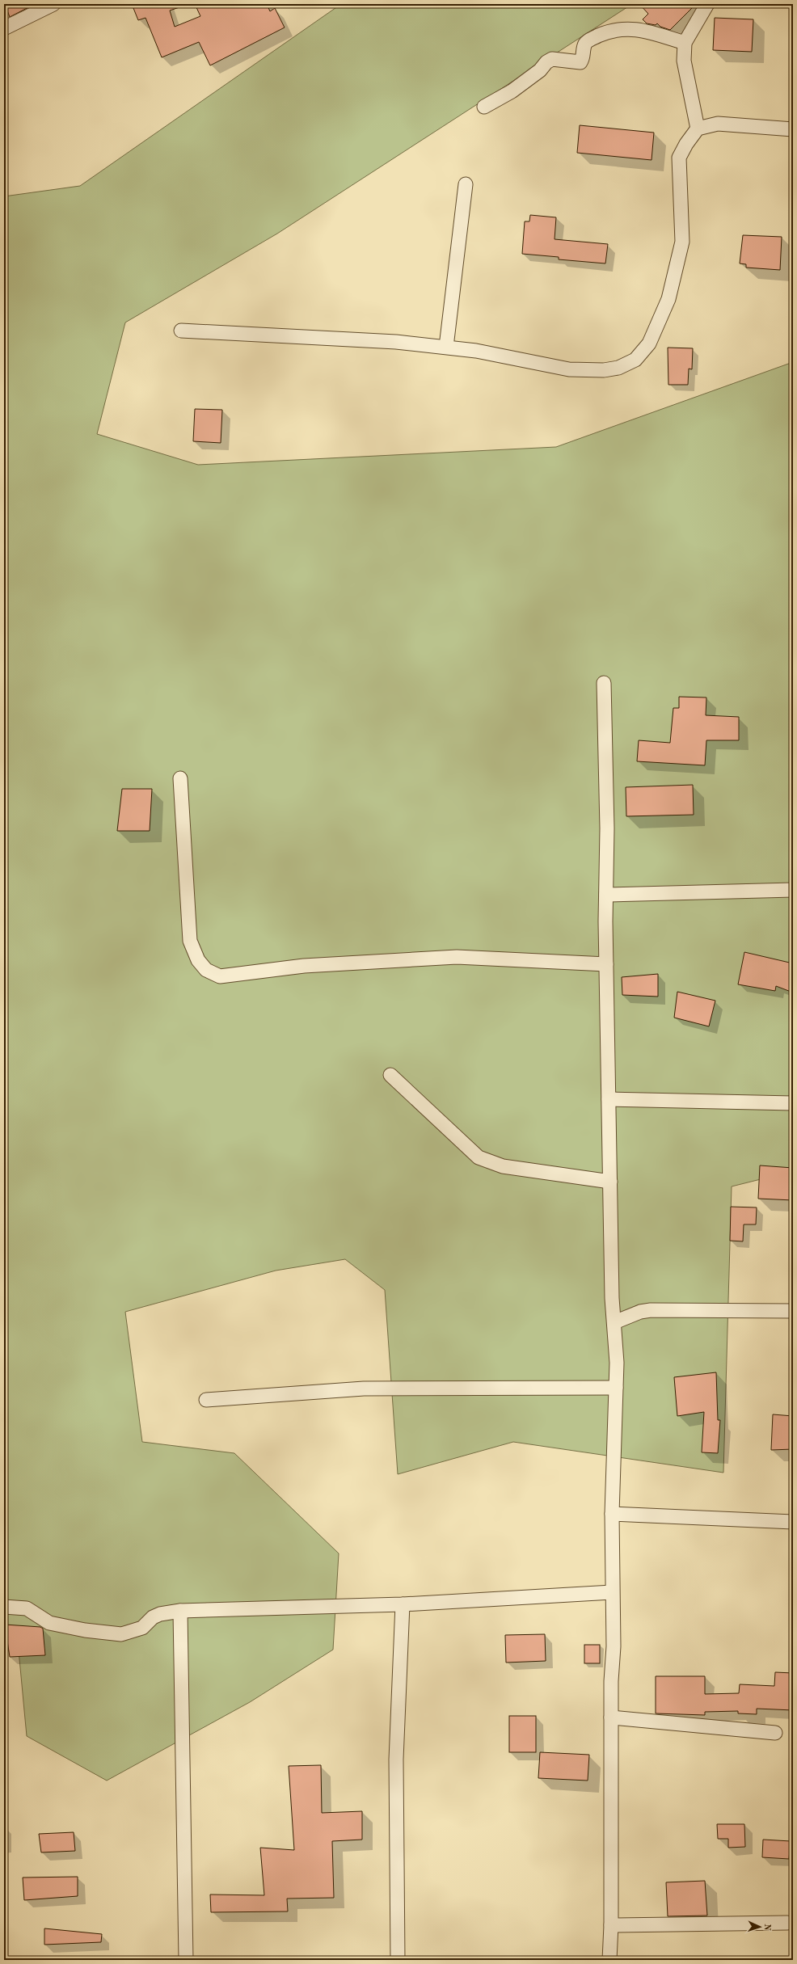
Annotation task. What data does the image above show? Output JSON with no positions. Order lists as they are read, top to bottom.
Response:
{
  "north": "right"
}
